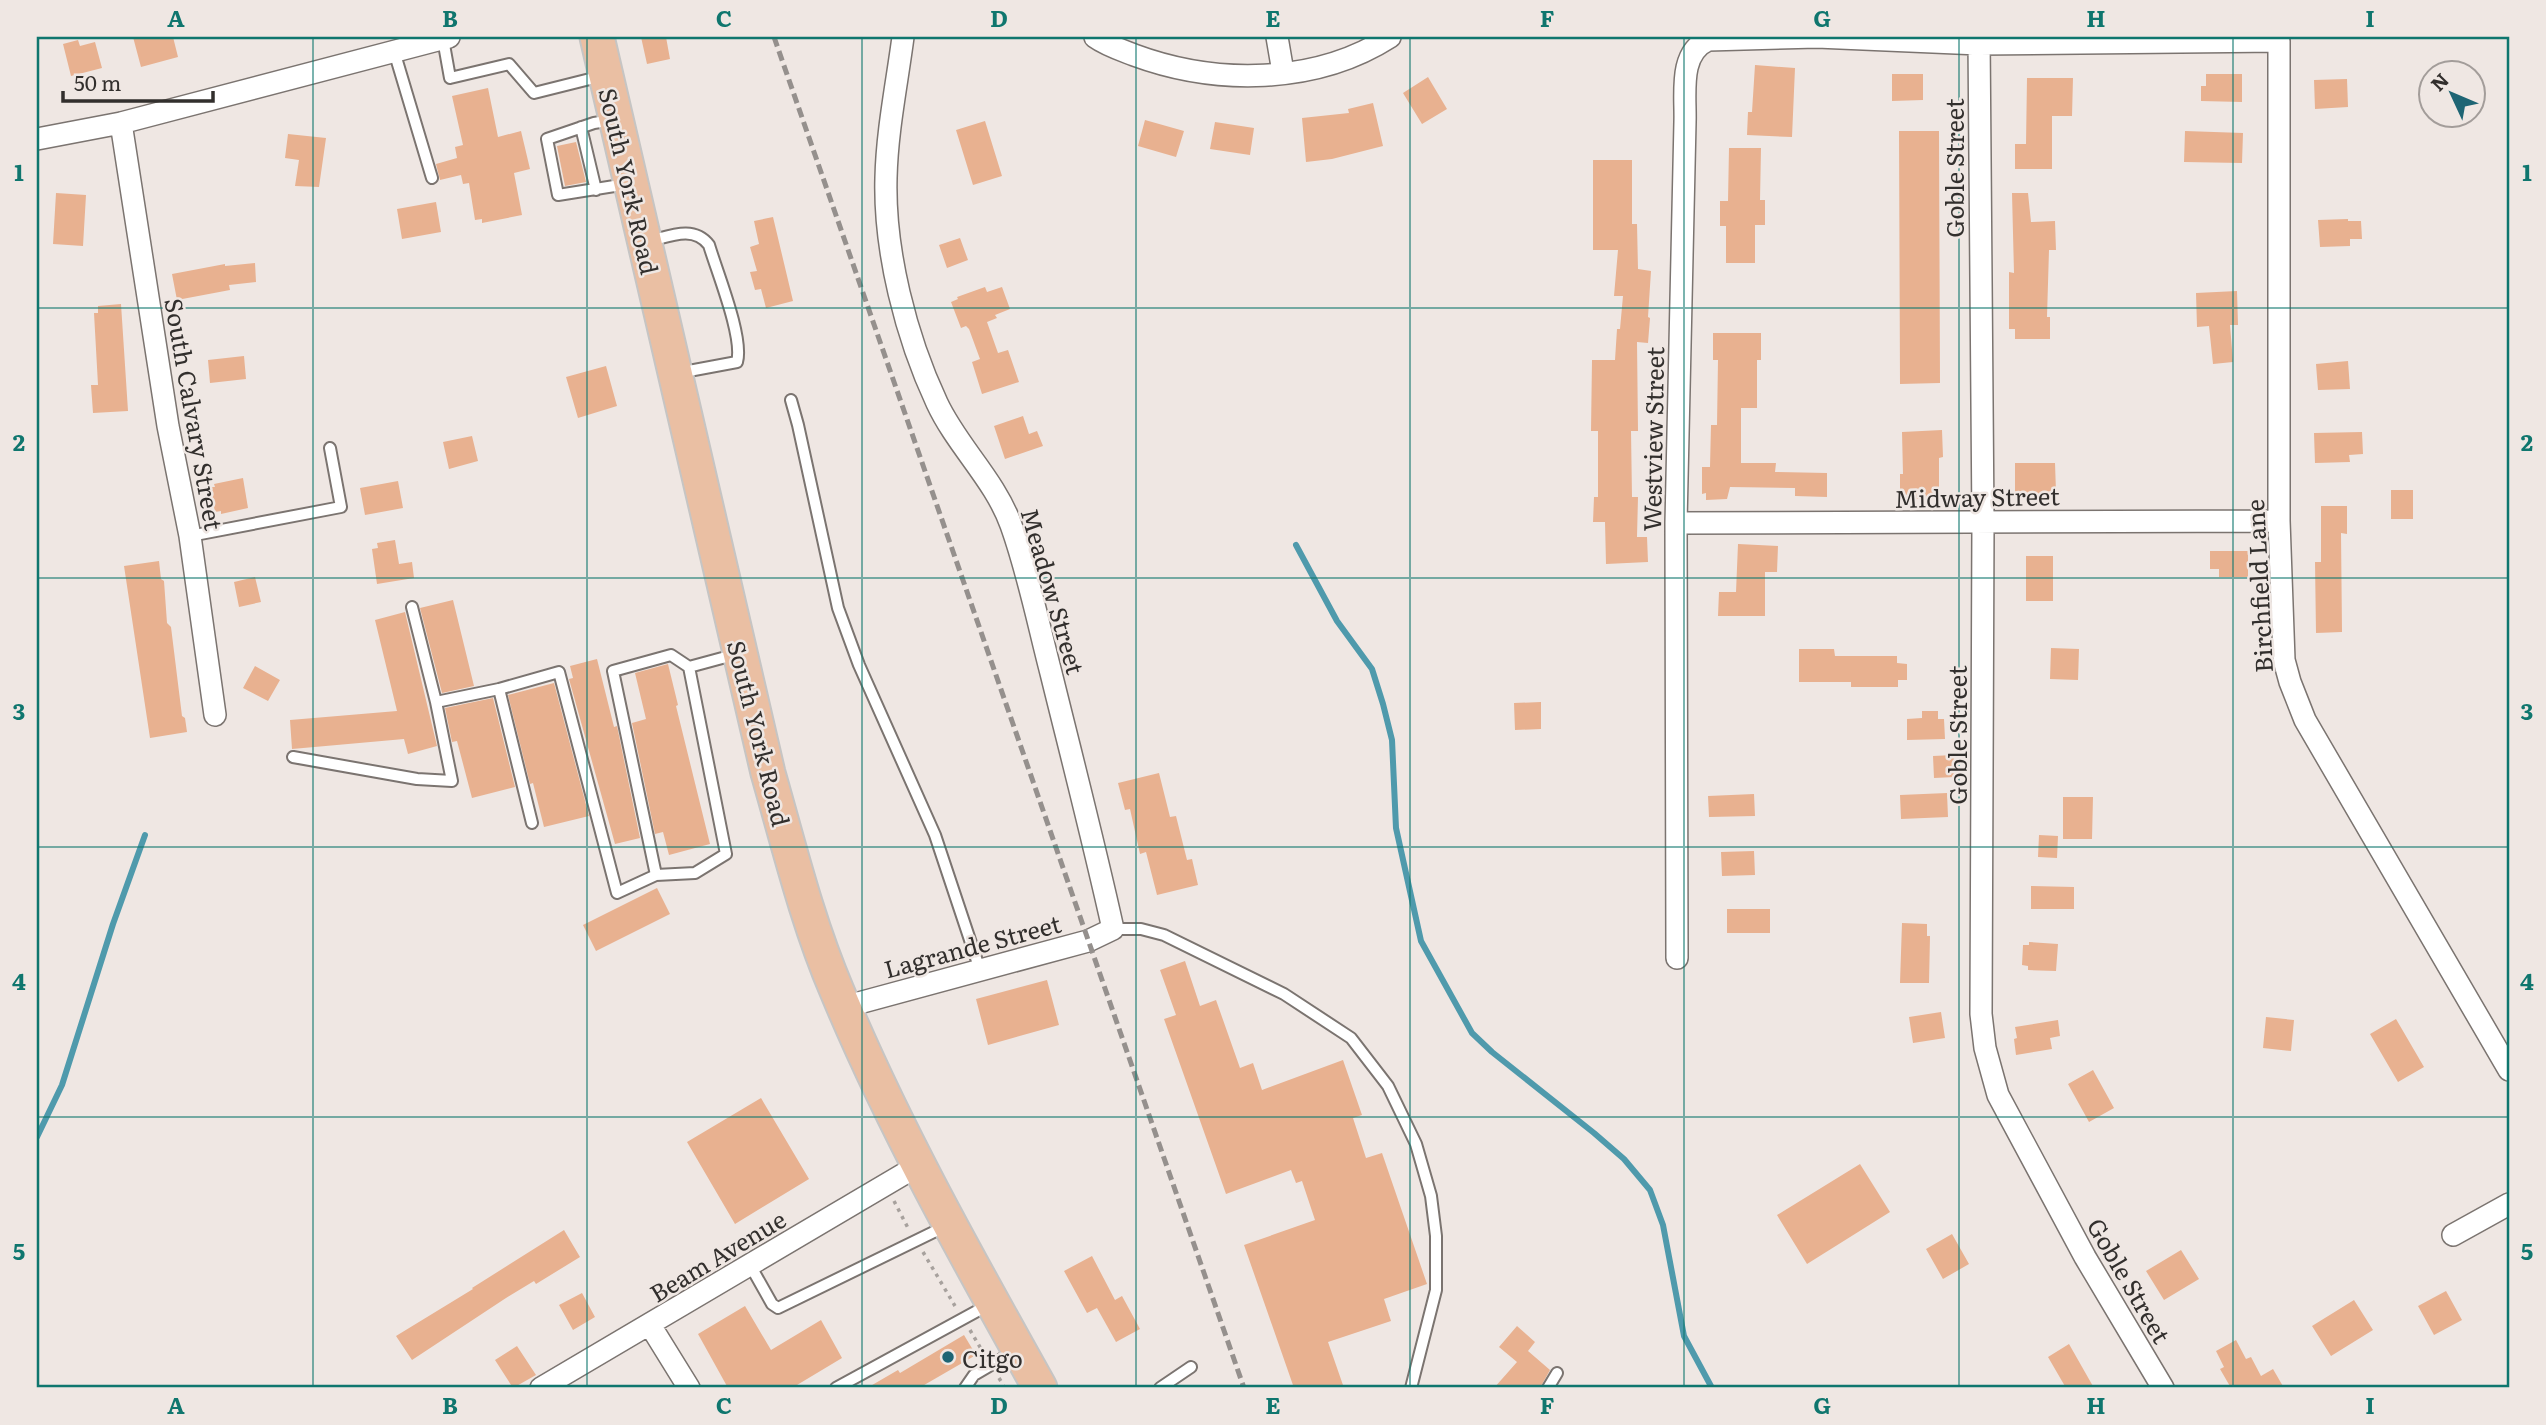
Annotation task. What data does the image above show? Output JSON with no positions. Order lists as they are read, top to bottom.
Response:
{
  "streets": {
    "main road": ["South York Road"],
    "street": [
      "Goble Street",
      "South Calvary Street",
      "Westview Street",
      "Midway Street",
      "Birchfield Lane",
      "Meadow Street",
      "Lagrande Street",
      "Beam Avenue"
    ]
  },
  "crossings": [
    ["Goble Street", "Westview Street"],
    ["Goble Street", "Midway Street"],
    ["South York Road", "Lagrande Street"],
    ["South York Road", "Beam Avenue"],
    ["Westview Street", "Midway Street"],
    ["Westview Street", "Birchfield Lane"],
    ["Midway Street", "Birchfield Lane"],
    ["Meadow Street", "Lagrande Street"]
  ],
  "places": ["Citgo"],
  "scale_bar": "50 m",
  "north": "top left",
  "grid": {
    "columns": [
      "A",
      "B",
      "C",
      "D",
      "E",
      "F",
      "G",
      "H",
      "I"
    ],
    "rows": [
      "1",
      "2",
      "3",
      "4",
      "5"
    ]
  }
}
